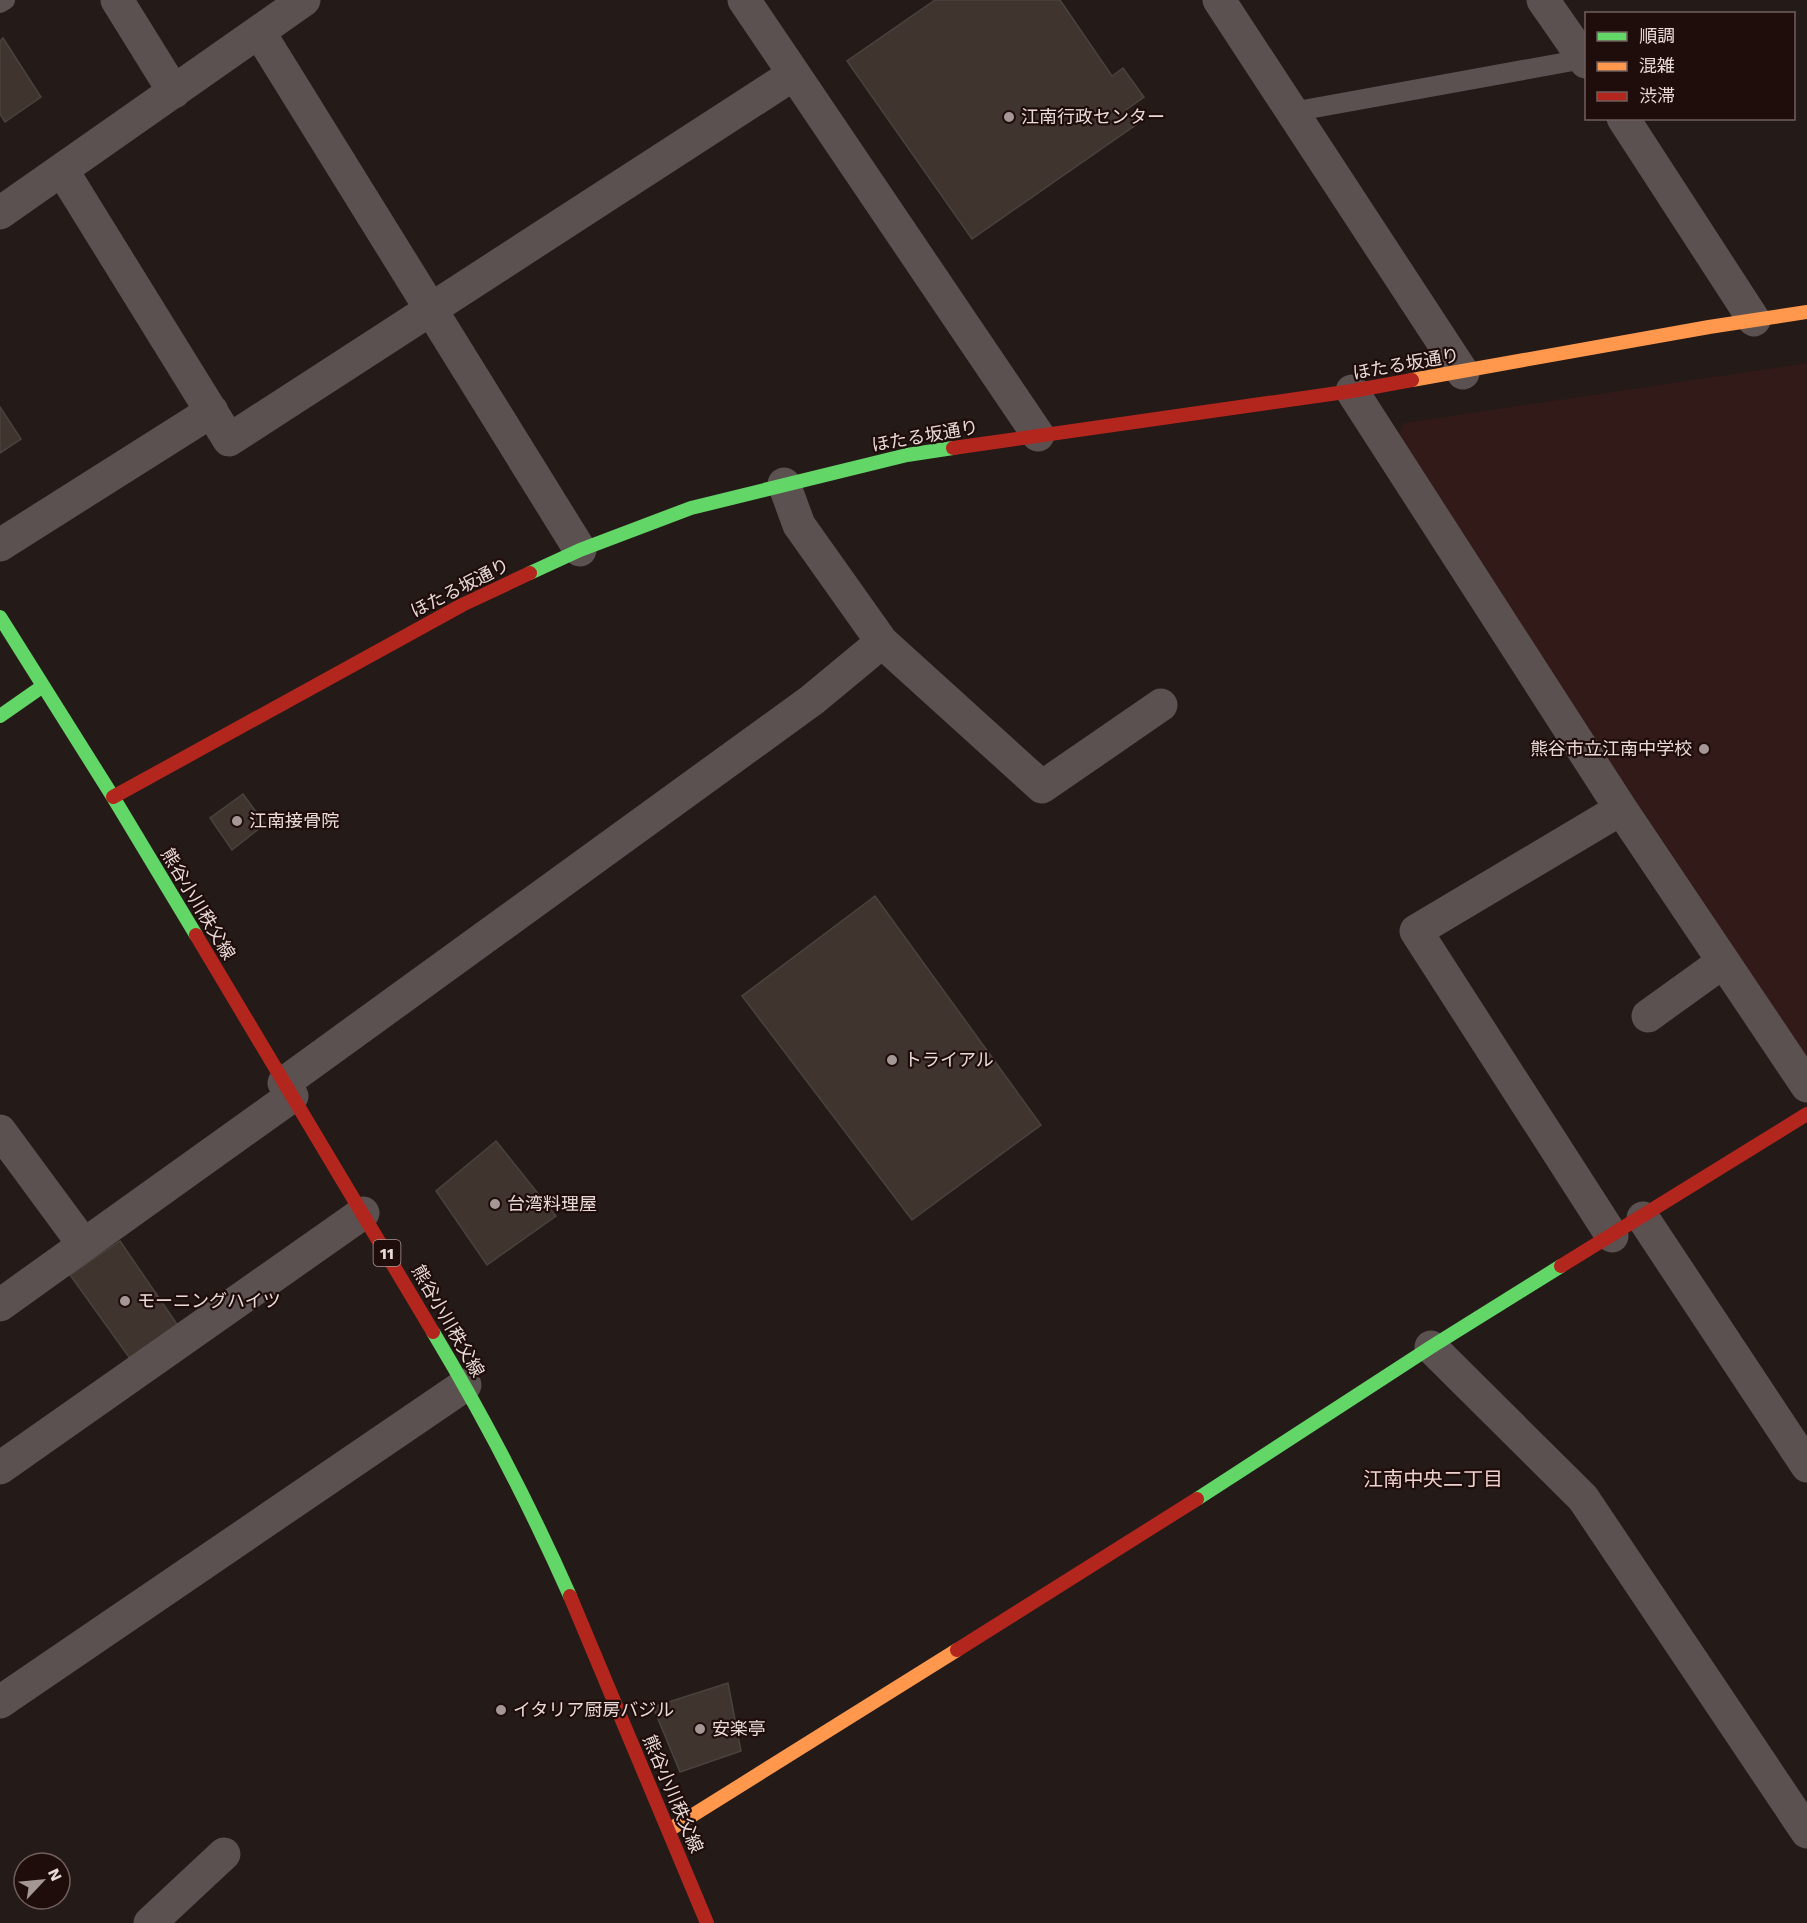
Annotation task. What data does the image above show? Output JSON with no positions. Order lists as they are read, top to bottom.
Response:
{
  "streets": {
    "street": ["ほたる坂通り", "熊谷小川秩父線", "11"]
  },
  "crossings": [
    ["ほたる坂通り", "熊谷小川秩父線"]
  ],
  "districts": ["江南中央二丁目"],
  "places": [
    "江南行政センター",
    "熊谷市立江南中学校",
    "江南接骨院",
    "トライアル",
    "台湾料理屋",
    "モーニングハイツ",
    "イタリア厨房バジル",
    "安楽亭"
  ],
  "legend": ["順調", "混雑", "渋滞"],
  "north": "top right"
}
